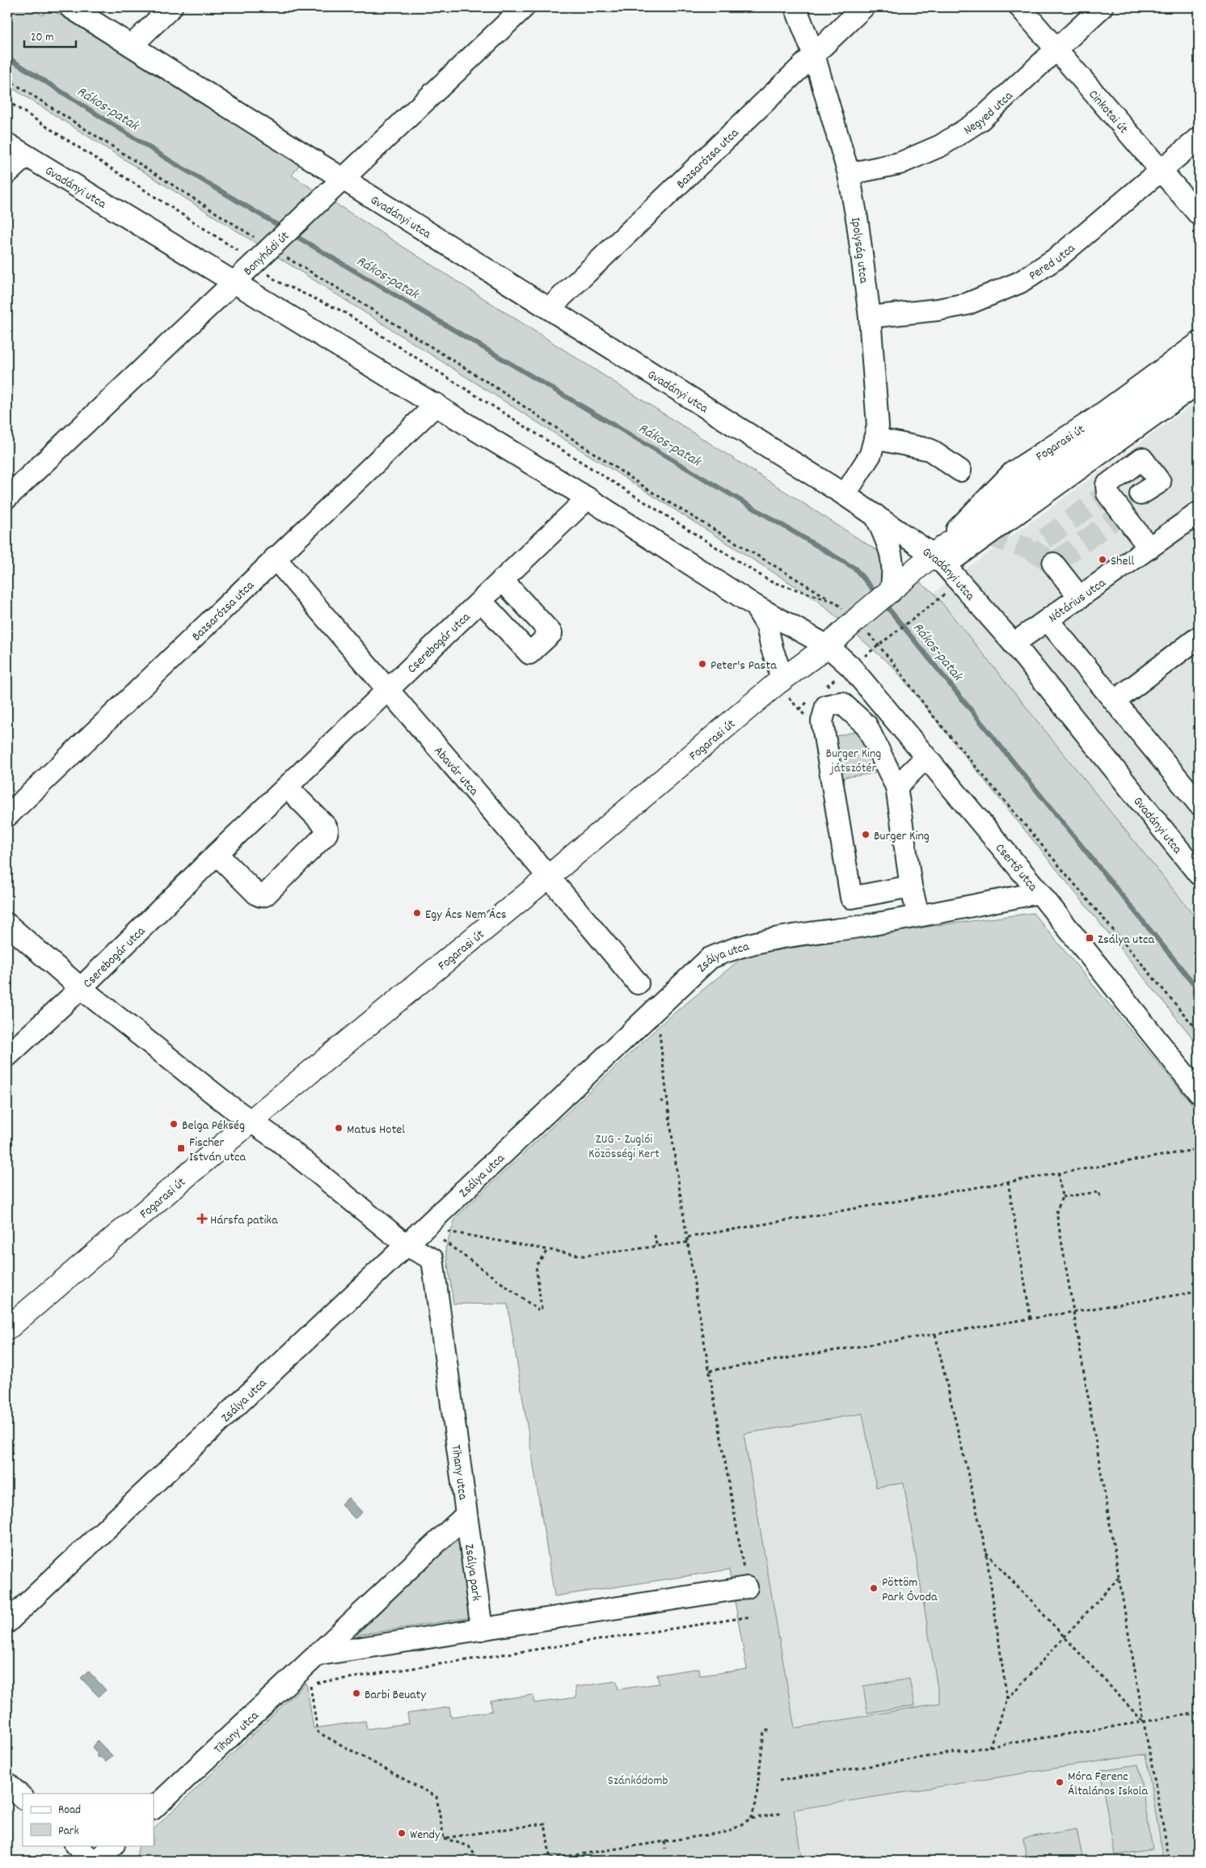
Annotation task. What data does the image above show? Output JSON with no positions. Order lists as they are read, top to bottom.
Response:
{
  "streets": {
    "main road": ["Fogarasi út"],
    "street": [
      "Negyed utca",
      "Cinkotai út",
      "Bazsarózsa utca",
      "Gvadányi utca",
      "Ipolyság utca",
      "Bonyhádi út",
      "Pered utca",
      "Nótárius utca",
      "Cserebogár utca",
      "Abavár utca",
      "Csertő utca",
      "Zsálya utca",
      "Tihany utca",
      "Zsálya park"
    ]
  },
  "crossings": [
    ["Negyed utca", "Cinkotai út"],
    ["Negyed utca", "Ipolyság utca"],
    ["Cinkotai út", "Pered utca"],
    ["Bazsarózsa utca", "Gvadányi utca"],
    ["Bazsarózsa utca", "Ipolyság utca"],
    ["Bazsarózsa utca", "Abavár utca"],
    ["Gvadányi utca", "Ipolyság utca"],
    ["Gvadányi utca", "Bonyhádi út"],
    ["Gvadányi utca", "Fogarasi út"],
    ["Gvadányi utca", "Nótárius utca"],
    ["Gvadányi utca", "Cserebogár utca"],
    ["Gvadányi utca", "Csertő utca"],
    ["Ipolyság utca", "Pered utca"],
    ["Fogarasi út", "Abavár utca"],
    ["Fogarasi út", "Csertő utca"],
    ["Cserebogár utca", "Abavár utca"],
    ["Csertő utca", "Zsálya utca"],
    ["Zsálya utca", "Tihany utca"],
    ["Tihany utca", "Zsálya park"]
  ],
  "water": ["Rákos-patak"],
  "parks": ["Burger King játszótér", "ZUG - Zuglói Közösségi Kert", "Szánkódomb"],
  "places": {
    "other": [
      "Shell",
      "Peter's Pasta",
      "Burger King",
      "Egy Ács Nem Ács",
      "Belga Pékség",
      "Matus Hotel",
      "Pöttöm Park Óvoda",
      "Barbi Beuaty",
      "Móra Ferenc Általános Iskola",
      "Wendy"
    ],
    "transit": ["Zsálya utca", "Fischer István utca"],
    "health": ["Hársfa patika"]
  },
  "legend": ["Road", "Park"],
  "scale_bar": "20 m"
}
